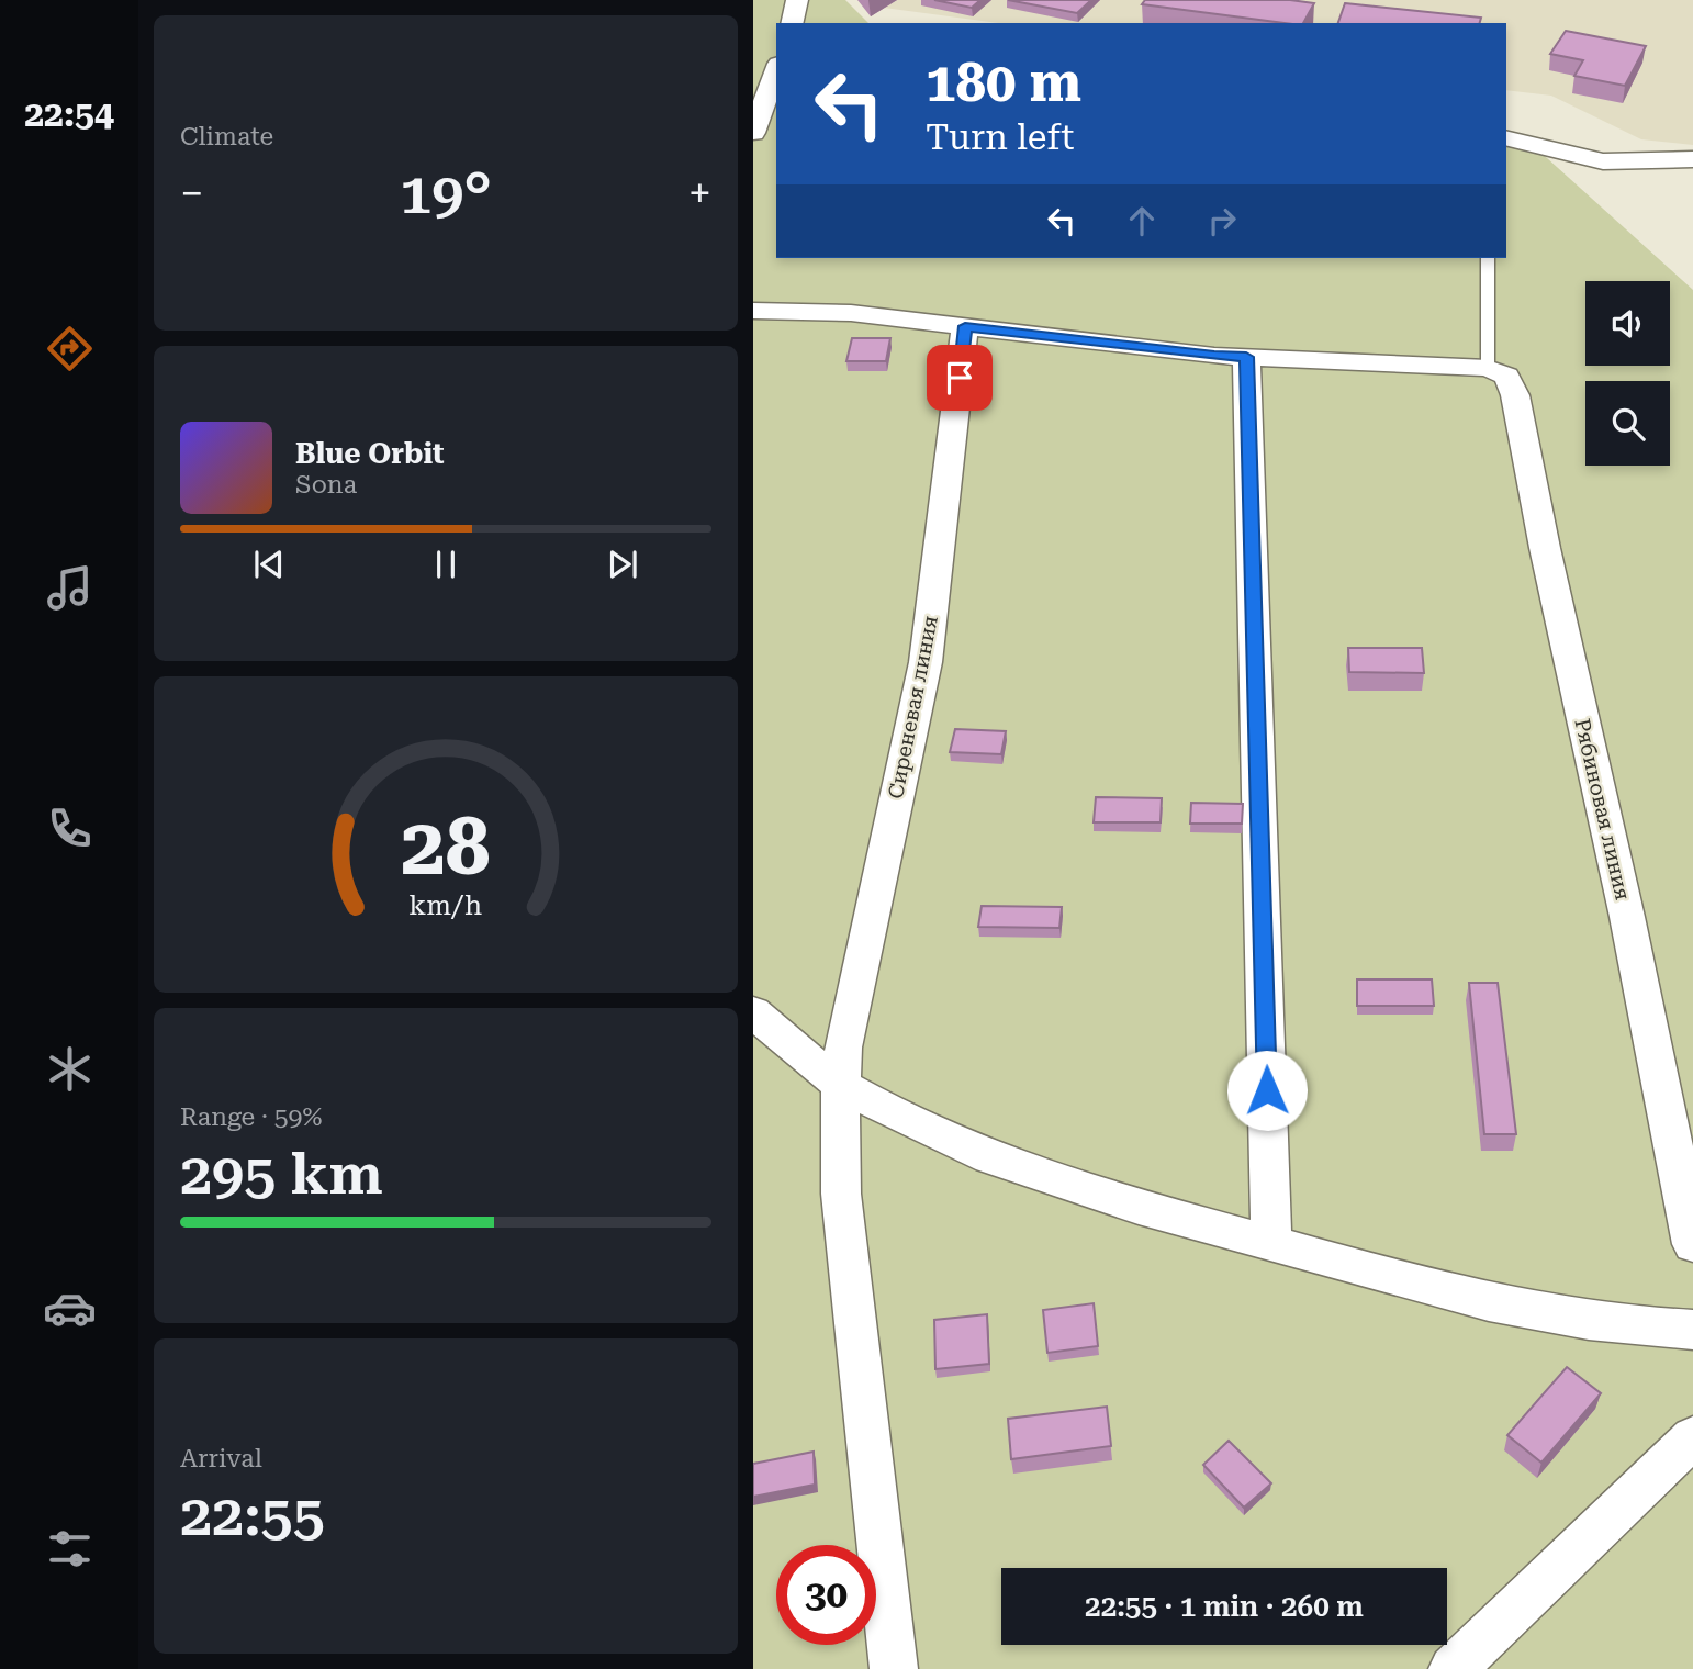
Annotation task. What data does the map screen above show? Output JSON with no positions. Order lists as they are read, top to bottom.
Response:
{
  "streets": {
    "street": ["Сиреневая линия", "Рябиновая линия"]
  },
  "page": {
    "tabs": "22:54",
    "tile": [
      "Climate",
      ["Range · 59%", "295 km"],
      ["Arrival", "22:55"]
    ],
    "turn": ["180 m", "Turn left"],
    "heat": ["−", "19°", "+"],
    "song": ["Blue Orbit", "Sona"],
    "limit": "30",
    "trip": "22:55 · 1 min · 260 m",
    "gauge": ["28", "km/h"]
  }
}
